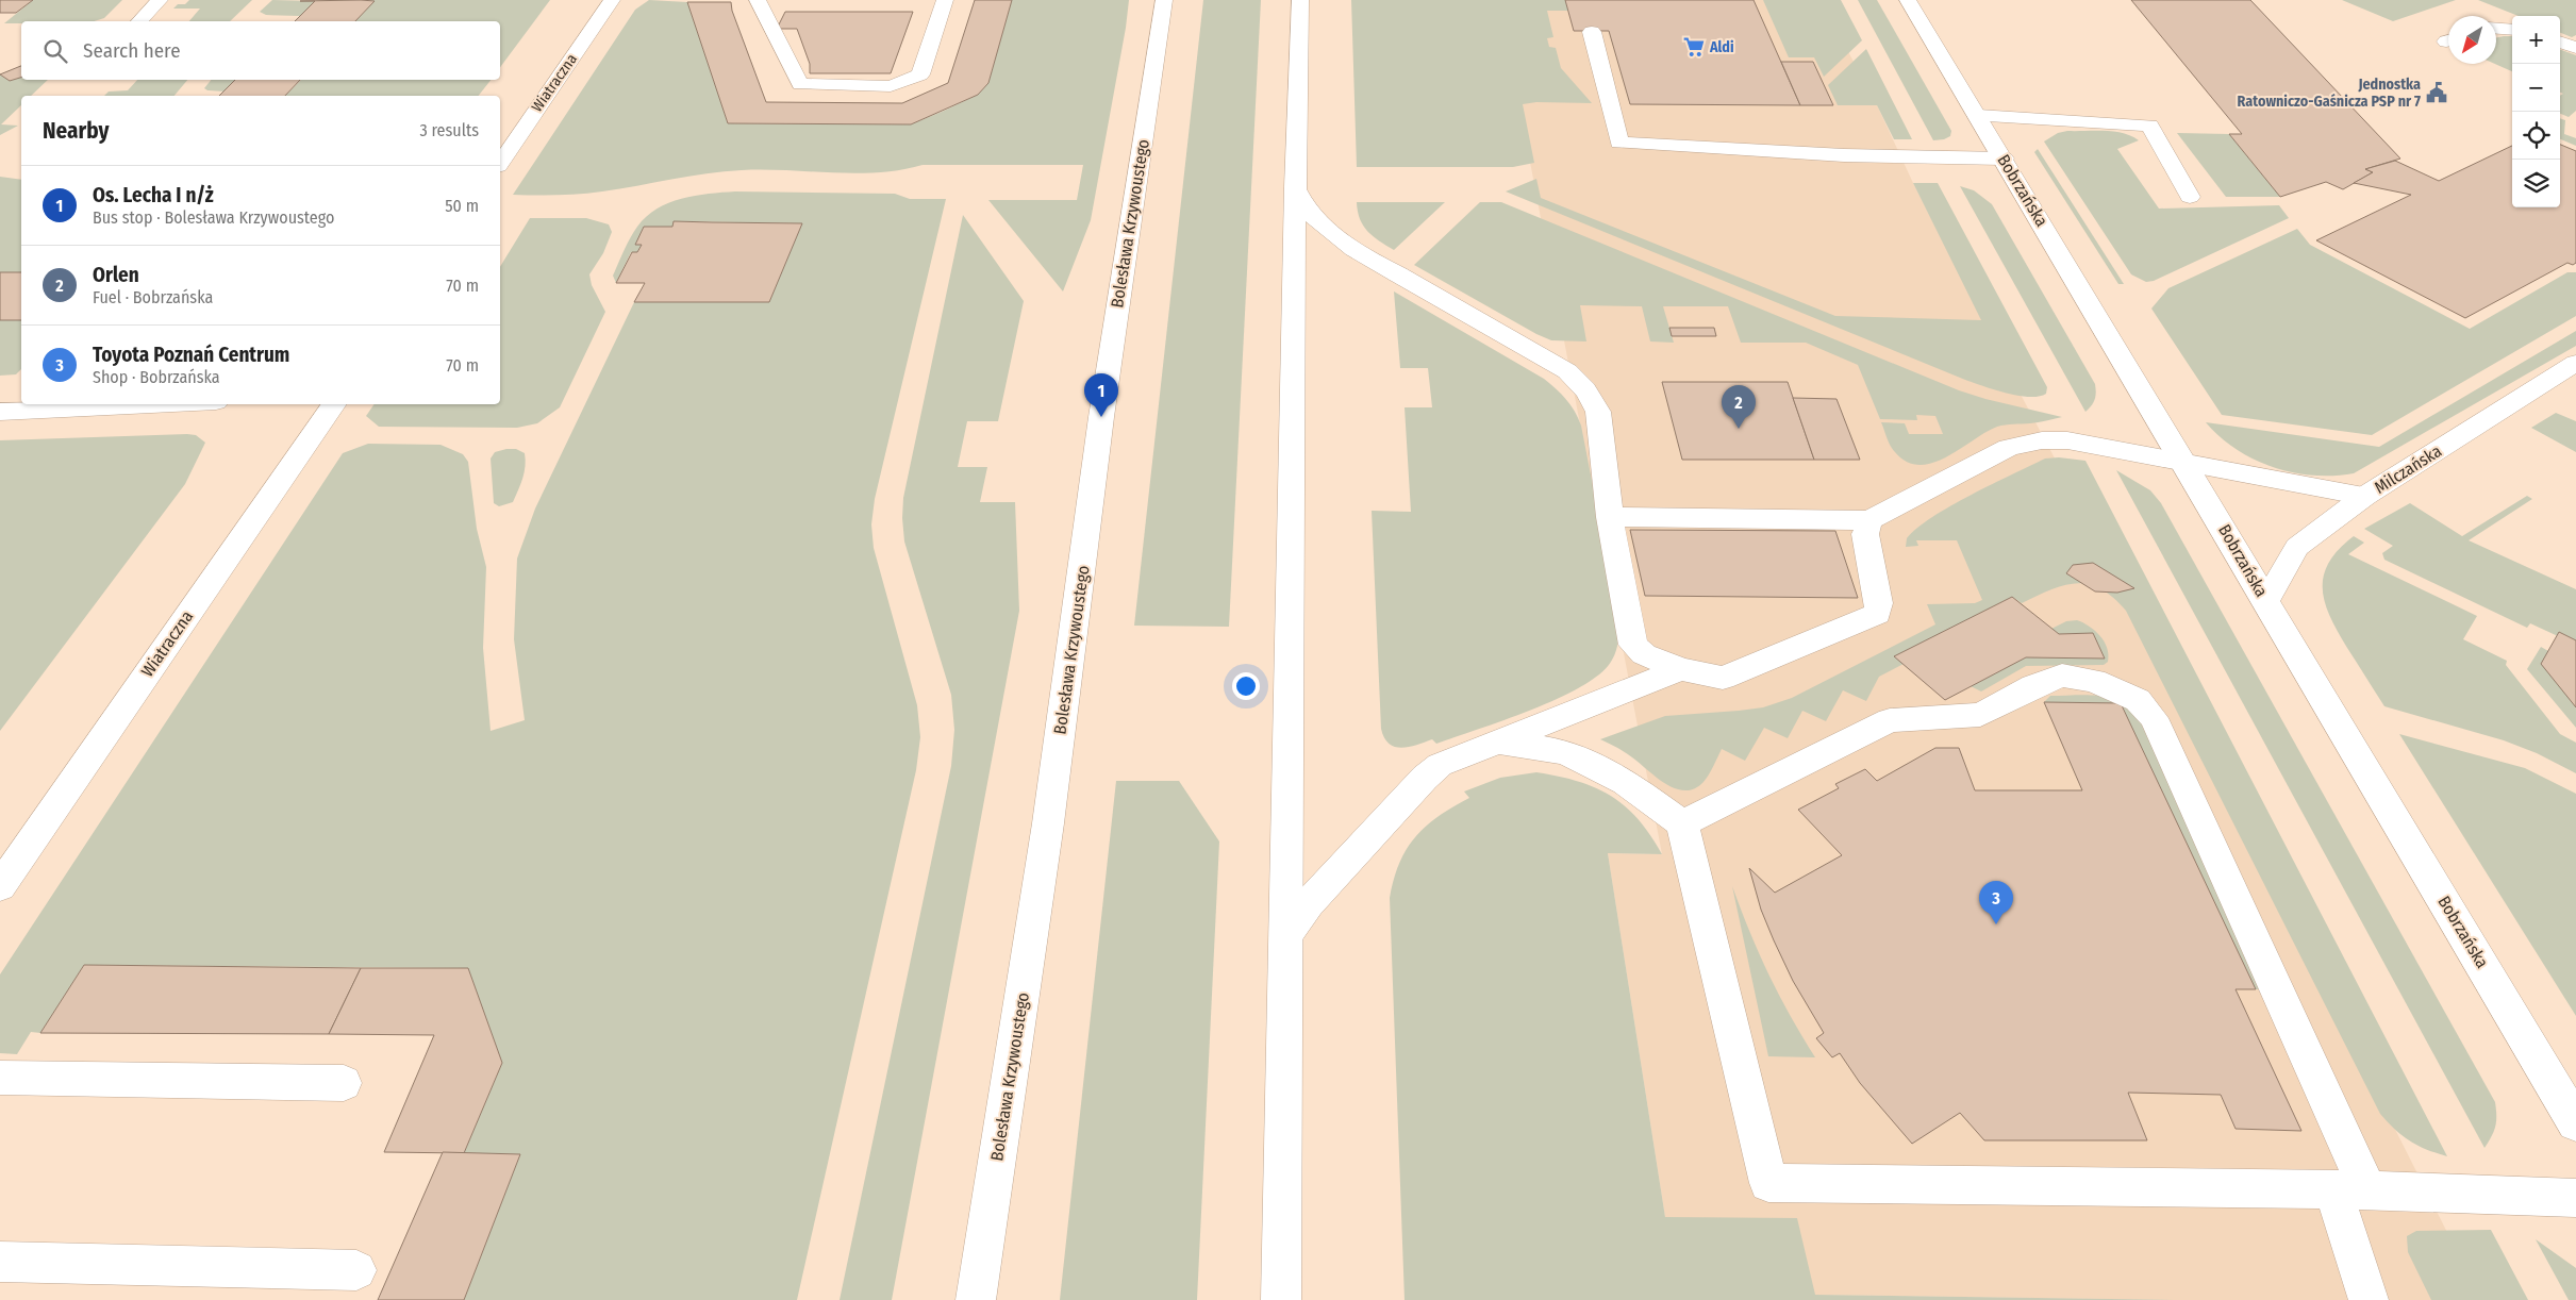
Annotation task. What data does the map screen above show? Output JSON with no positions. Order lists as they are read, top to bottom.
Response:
{
  "streets": {
    "main road": [
      "Wiatraczna",
      "Bobrzańska",
      "Bolesława Krzywoustego",
      "Milczańska"
    ]
  },
  "crossings": [
    ["Bobrzańska", "Milczańska"]
  ],
  "places": {
    "supermarket": ["Aldi"],
    "public building": ["Jednostka Ratowniczo-Gaśnicza PSP nr 7"]
  },
  "north": "bottom left",
  "page": {
    "map_buttons": ["+", "−"],
    "search": "Search here",
    "heading": ["Nearby", "3 results"],
    "list": [
      {
        "mark": "1",
        "name": "Os. Lecha I n/ż",
        "note": "Bus stop · Bolesława Krzywoustego",
        "value": "50 m"
      },
      {
        "mark": "2",
        "name": "Orlen",
        "note": "Fuel · Bobrzańska",
        "value": "70 m"
      },
      {
        "mark": "3",
        "name": "Toyota Poznań Centrum",
        "note": "Shop · Bobrzańska",
        "value": "70 m"
      }
    ],
    "pins": ["1", "2", "3"]
  }
}
